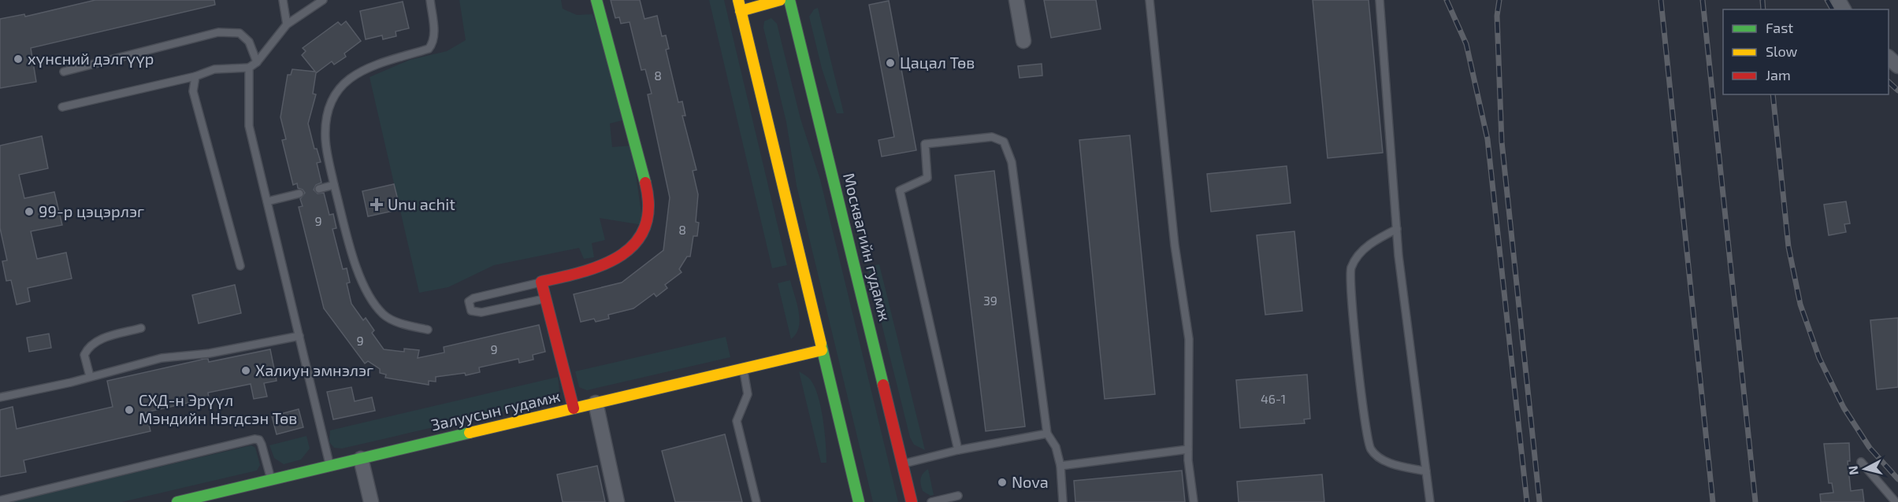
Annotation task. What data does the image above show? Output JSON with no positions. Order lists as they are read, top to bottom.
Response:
{
  "streets": {
    "main road": ["Москвагийн гудамж", "Залуусын гудамж"]
  },
  "places": {
    "other": [
      "хүнсний дэлгүүр",
      "Цацал Төв",
      "99-р цэцэрлэг",
      "Халиун эмнэлэг",
      "СХД-н Эрүүл Мэндийн Нэгдсэн Төв",
      "Nova"
    ],
    "health": ["Unu achit"]
  },
  "house_numbers": [
    "8",
    "9",
    "8",
    "39",
    "9",
    "9",
    "46-1"
  ],
  "legend": ["Fast", "Slow", "Jam"],
  "north": "left"
}
